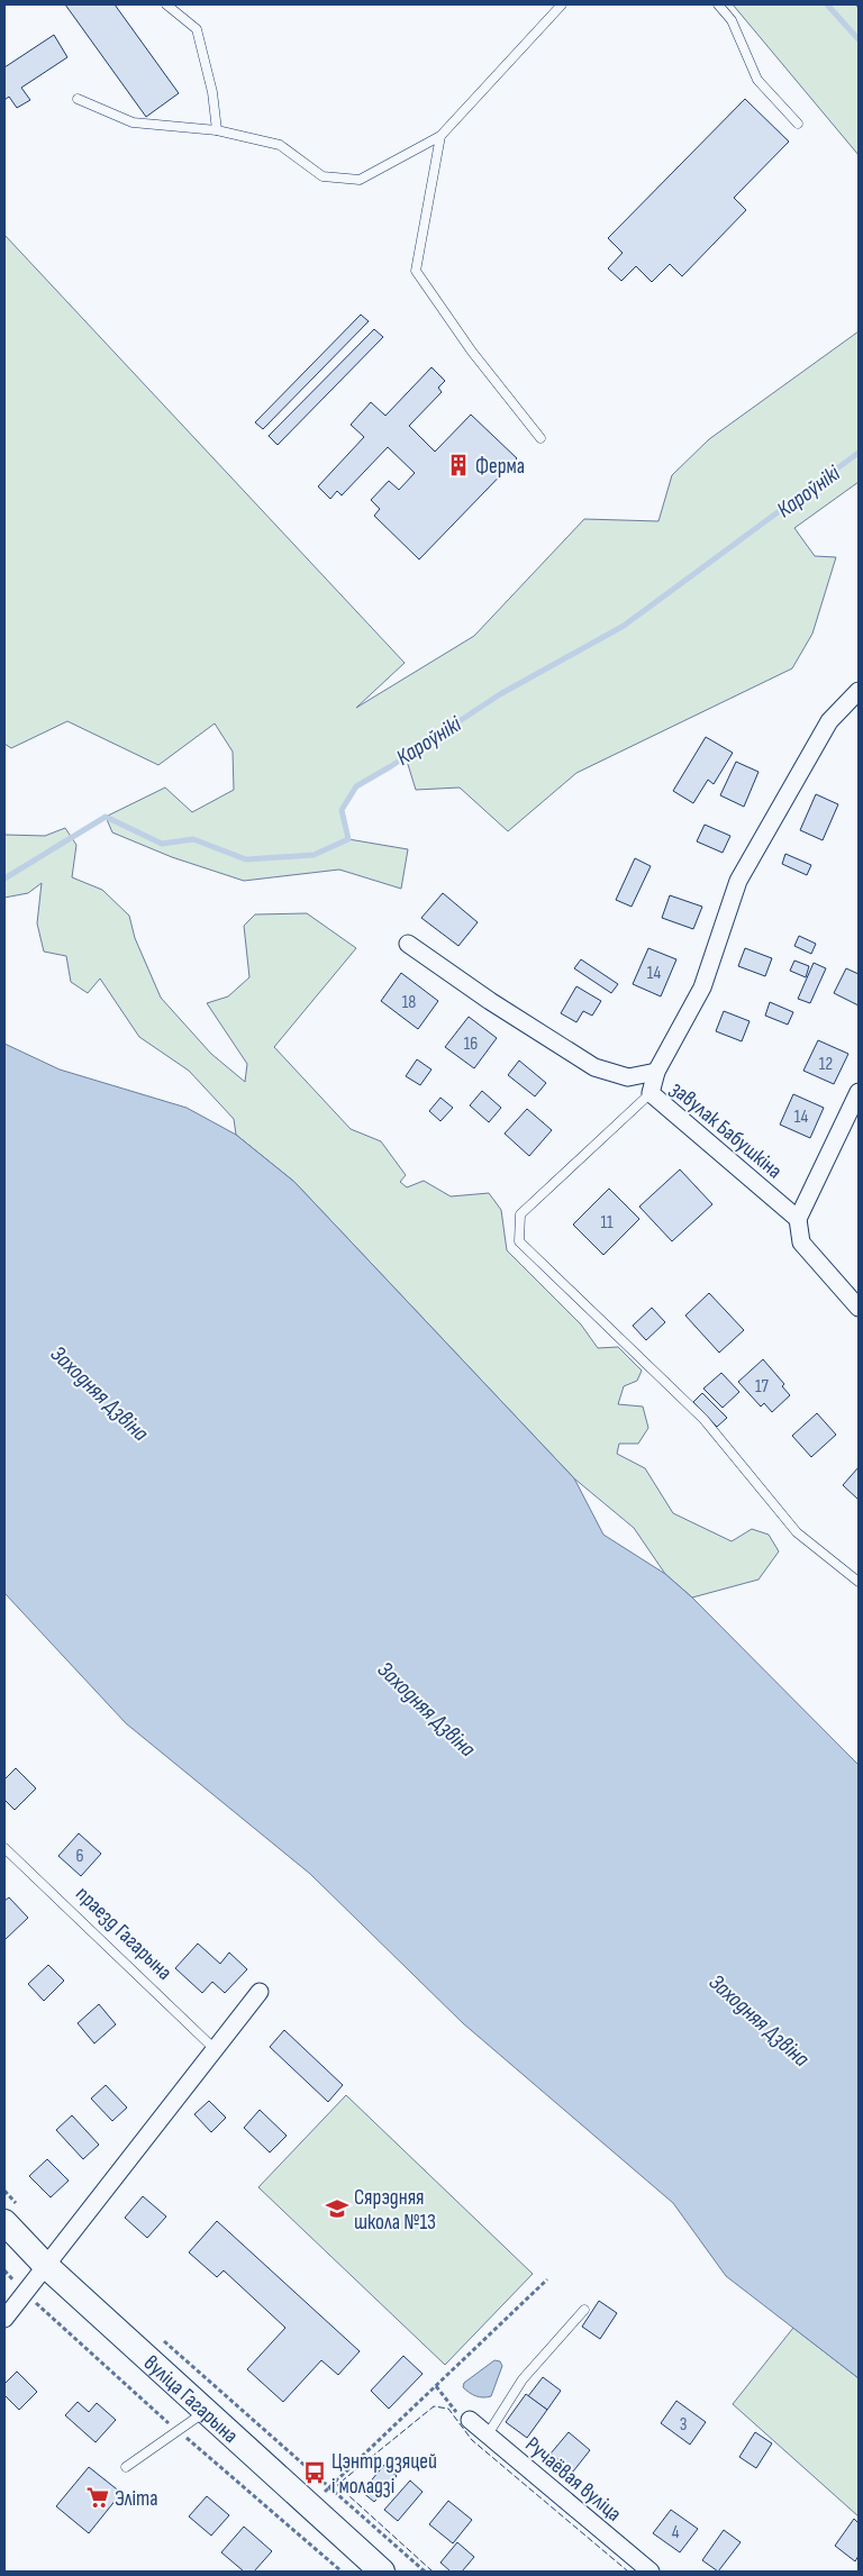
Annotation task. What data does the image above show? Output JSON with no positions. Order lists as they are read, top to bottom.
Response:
{
  "streets": {
    "main road": ["вуліца Гагарына"],
    "street": ["завулак Бабушкіна", "Ручаёвая вуліца"],
    "lane": ["праезд Гагарына"]
  },
  "water": ["Кароўнікі", "Заходняя Дзвіна"],
  "places": {
    "building": ["Ферма"],
    "school or university": ["Сярэдняя школа №13"],
    "bus stop": ["Цэнтр дзяцей і моладзі"],
    "supermarket": ["Эліта"]
  },
  "house_numbers": [
    "14",
    "18",
    "16",
    "12",
    "14",
    "11",
    "17",
    "6",
    "3",
    "4"
  ]
}
